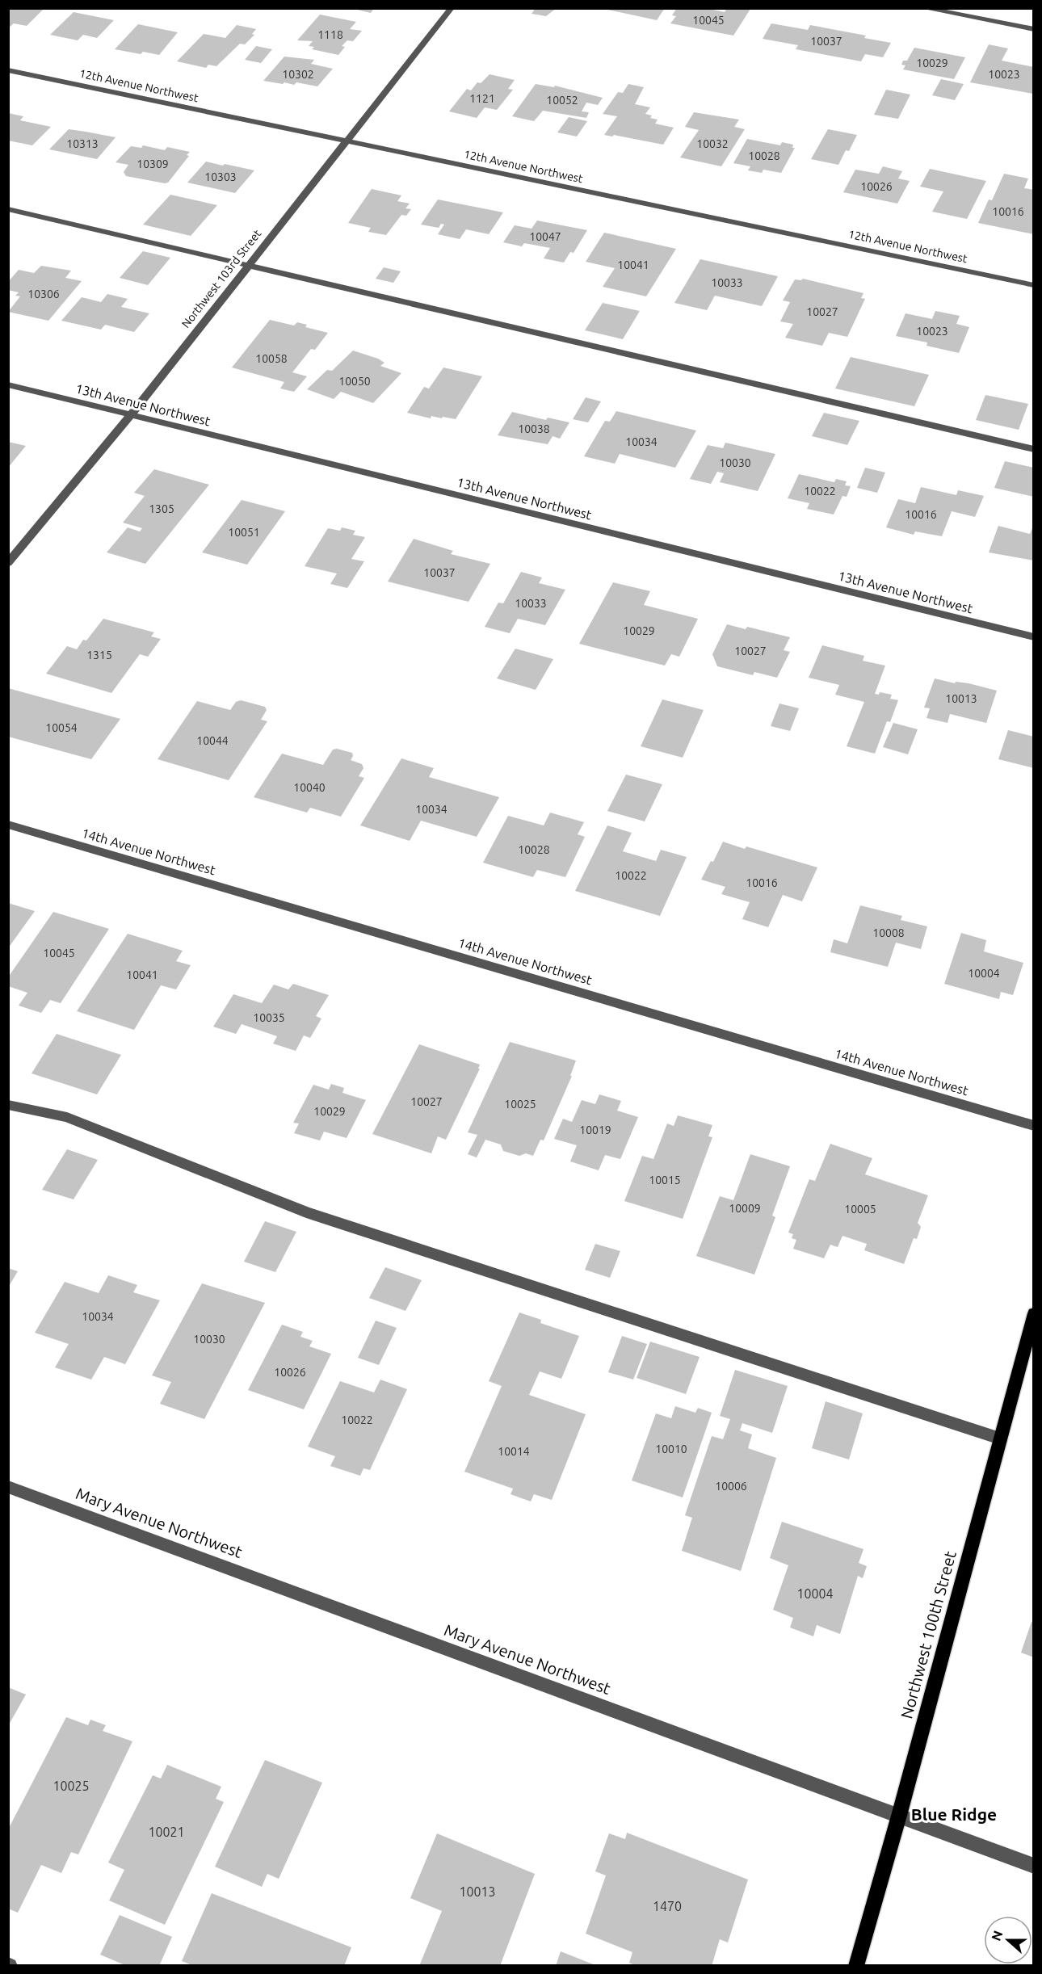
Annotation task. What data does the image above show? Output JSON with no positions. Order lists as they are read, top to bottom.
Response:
{
  "streets": {
    "main road": ["Northwest 100th Street"],
    "street": [
      "12th Avenue Northwest",
      "Northwest 103rd Street",
      "13th Avenue Northwest",
      "14th Avenue Northwest",
      "Mary Avenue Northwest"
    ]
  },
  "crossings": [
    ["12th Avenue Northwest", "Northwest 103rd Street"],
    ["Northwest 103rd Street", "13th Avenue Northwest"],
    ["Mary Avenue Northwest", "Northwest 100th Street"]
  ],
  "districts": ["Blue Ridge"],
  "house_numbers": [
    "10045",
    "1118",
    "10037",
    "10029",
    "10302",
    "10023",
    "1121",
    "10052",
    "10313",
    "10032",
    "10028",
    "10309",
    "10303",
    "10026",
    "10016",
    "10047",
    "10041",
    "10033",
    "10306",
    "10027",
    "10023",
    "10058",
    "10050",
    "10038",
    "10034",
    "10030",
    "10022",
    "1305",
    "10016",
    "10051",
    "10037",
    "10033",
    "10029",
    "10027",
    "1315",
    "10013",
    "10054",
    "10044",
    "10040",
    "10034",
    "10028",
    "10022",
    "10016",
    "10008",
    "10045",
    "10004",
    "10041",
    "10035",
    "10027",
    "10025",
    "10029",
    "10019",
    "10015",
    "10009",
    "10005",
    "10034",
    "10030",
    "10026",
    "10022",
    "10010",
    "10014",
    "10006",
    "10004",
    "10025",
    "10021",
    "10013",
    "1470"
  ],
  "north": "left"
}
